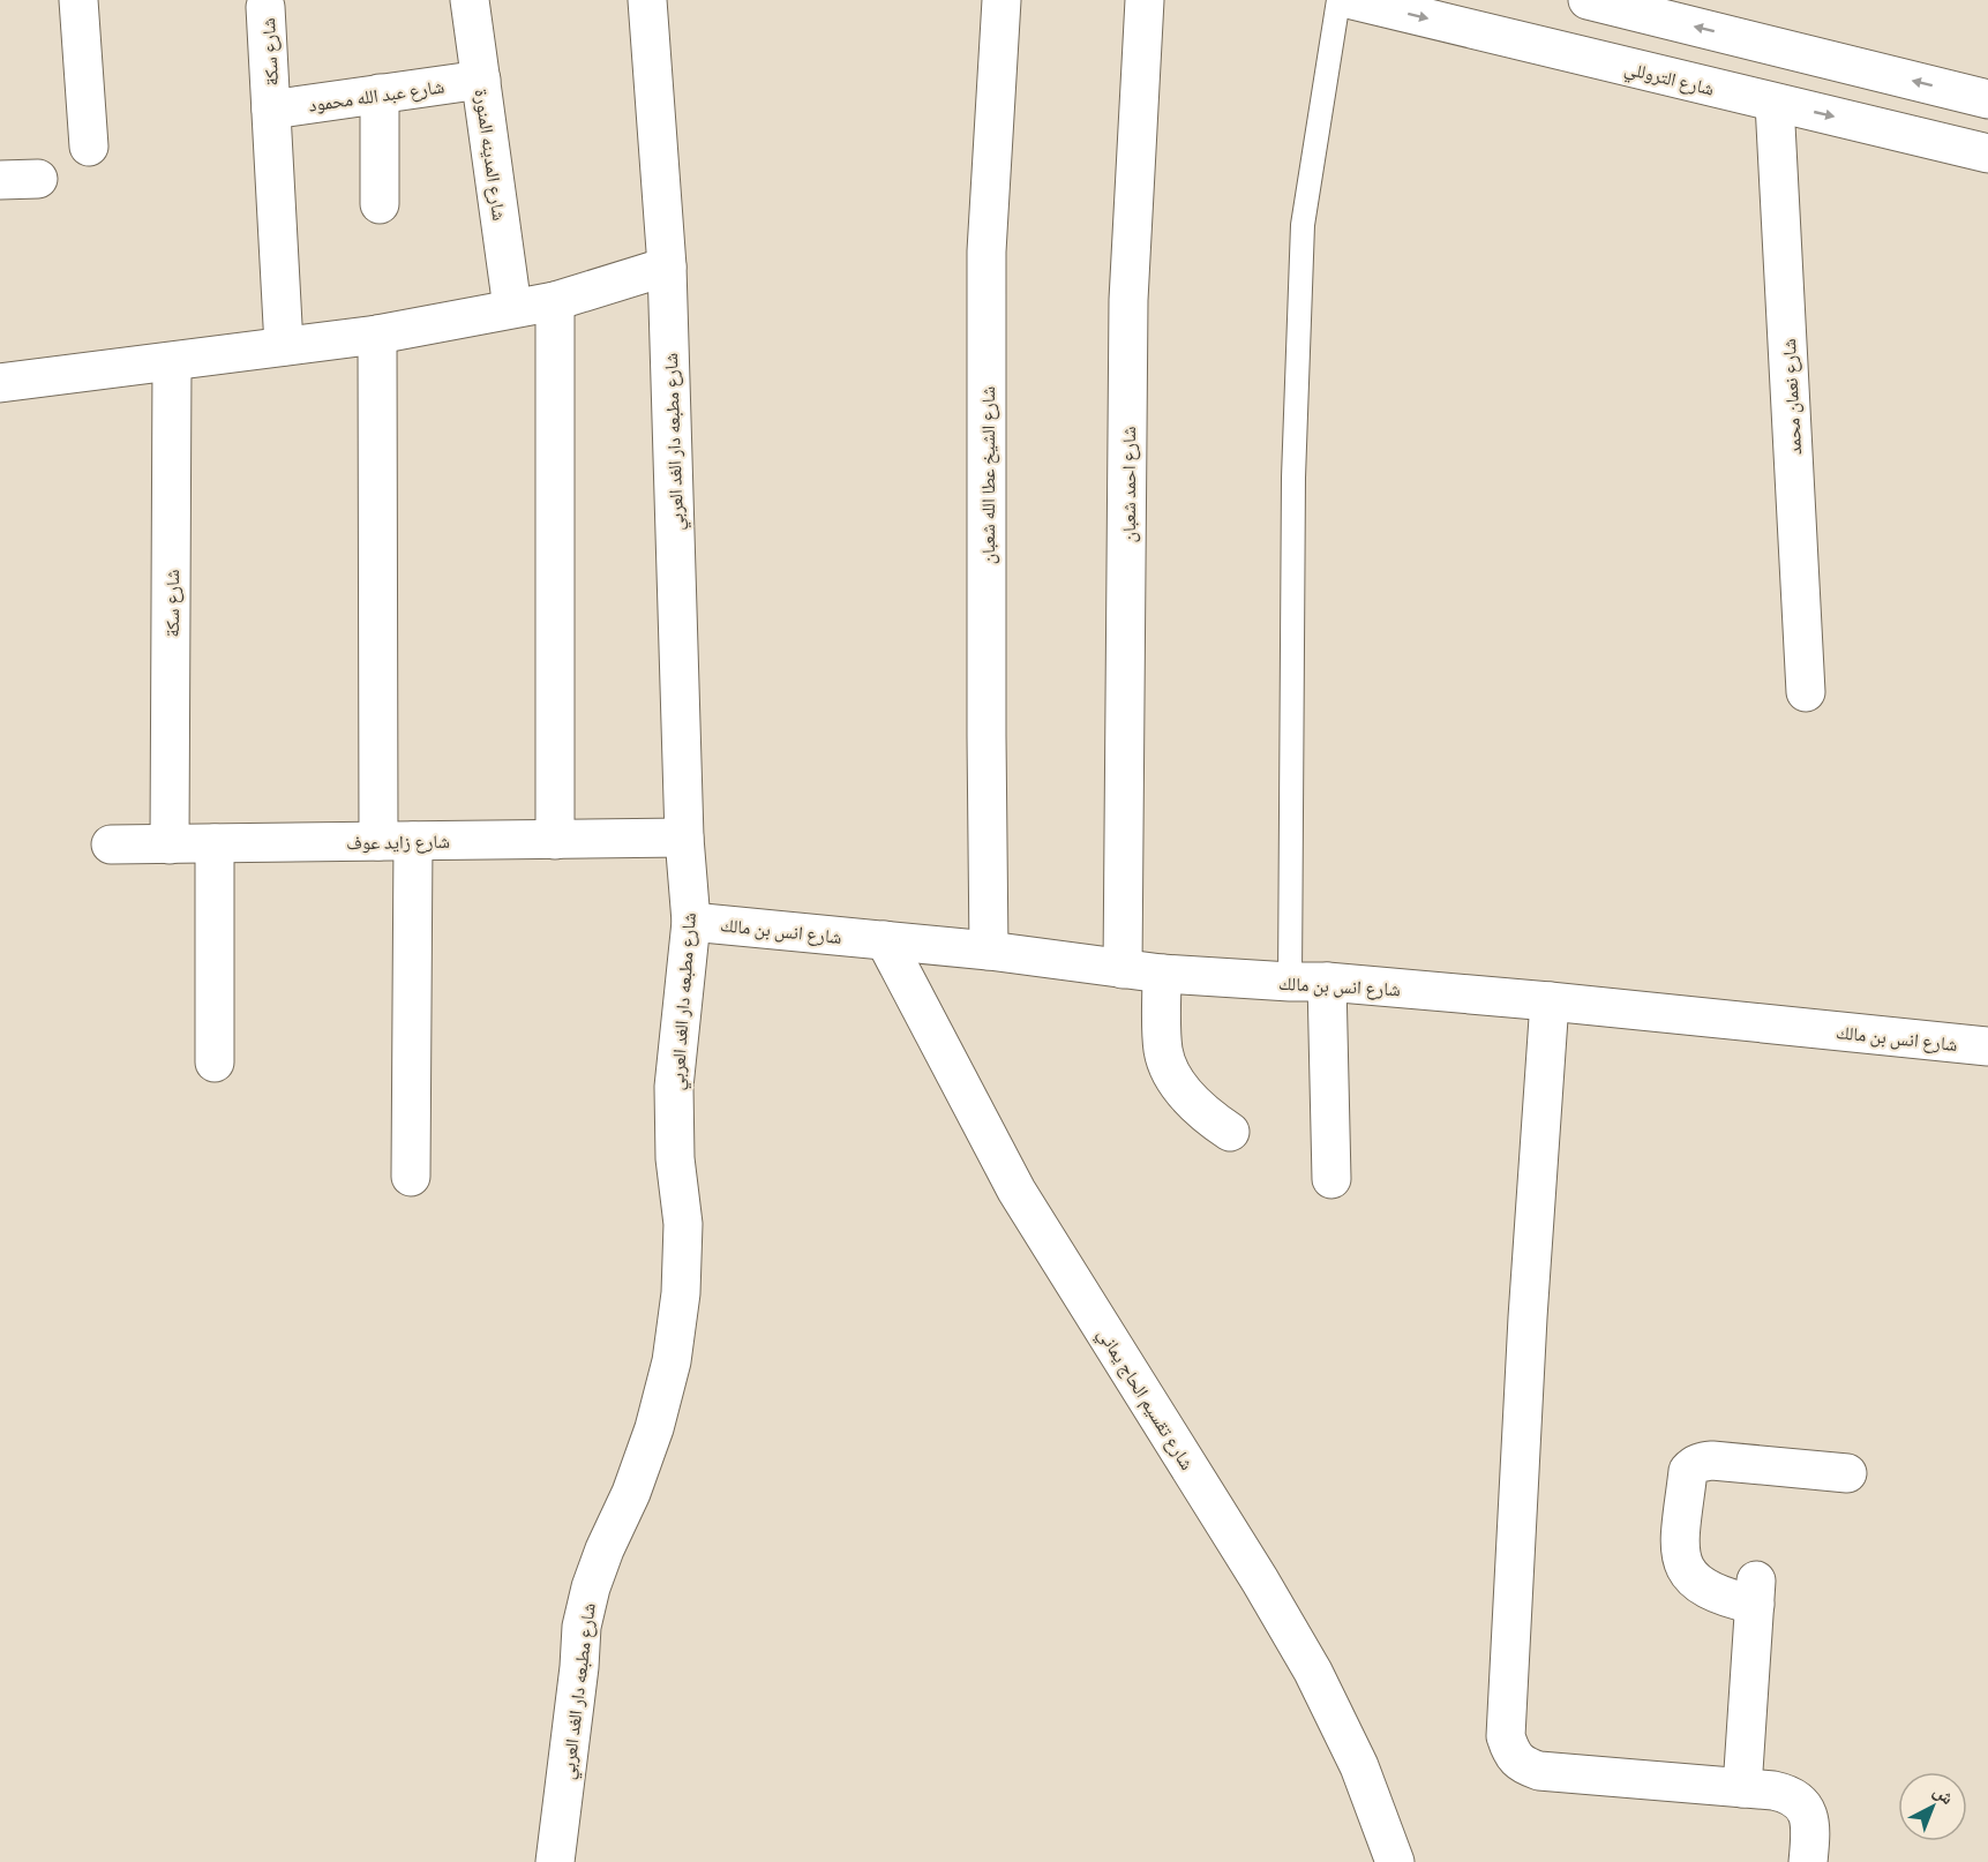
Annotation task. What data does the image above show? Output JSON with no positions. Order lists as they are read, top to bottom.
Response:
{
  "streets": {
    "street": [
      "شارع سكة",
      "شارع التروللي",
      "شارع عبد الله محمود",
      "شارع المدينه المنورة",
      "شارع نعمان محمد",
      "شارع مطبعه دار الغد العربي",
      "شارع الشيخ عطا الله شعبان",
      "شارع احمد شعبان",
      "شارع زايد عوف",
      "شارع انس بن مالك",
      "شارع تقسيم الحاج يماني"
    ]
  },
  "crossings": [
    ["شارع سكة", "شارع عبد الله محمود"],
    ["شارع سكة", "شارع زايد عوف"],
    ["شارع التروللي", "شارع نعمان محمد"],
    ["شارع عبد الله محمود", "شارع المدينه المنورة"],
    ["شارع مطبعه دار الغد العربي", "شارع زايد عوف"],
    ["شارع مطبعه دار الغد العربي", "شارع انس بن مالك"],
    ["شارع الشيخ عطا الله شعبان", "شارع انس بن مالك"],
    ["شارع احمد شعبان", "شارع انس بن مالك"],
    ["شارع انس بن مالك", "شارع تقسيم الحاج يماني"]
  ],
  "north": "top right"
}
